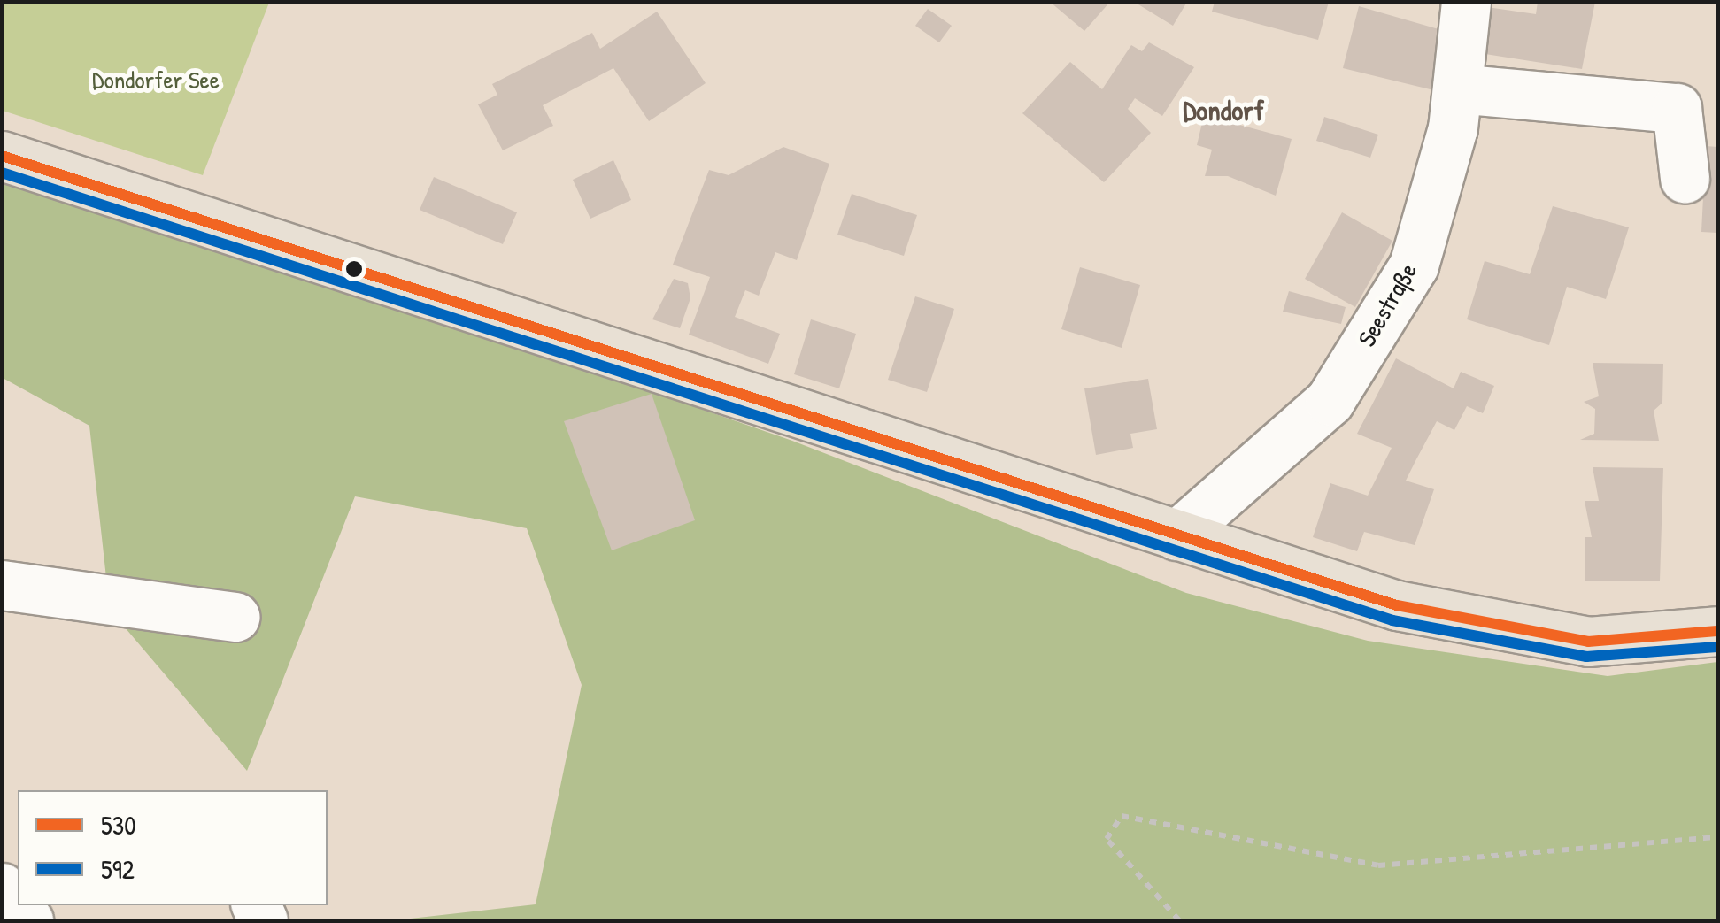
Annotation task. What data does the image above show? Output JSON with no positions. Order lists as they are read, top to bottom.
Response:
{
  "streets": {
    "street": ["Seestraße"]
  },
  "districts": ["Dondorf"],
  "parks": ["Dondorfer See"],
  "lines": ["transit line 530", "transit line 592"],
  "legend": ["530", "592"]
}
